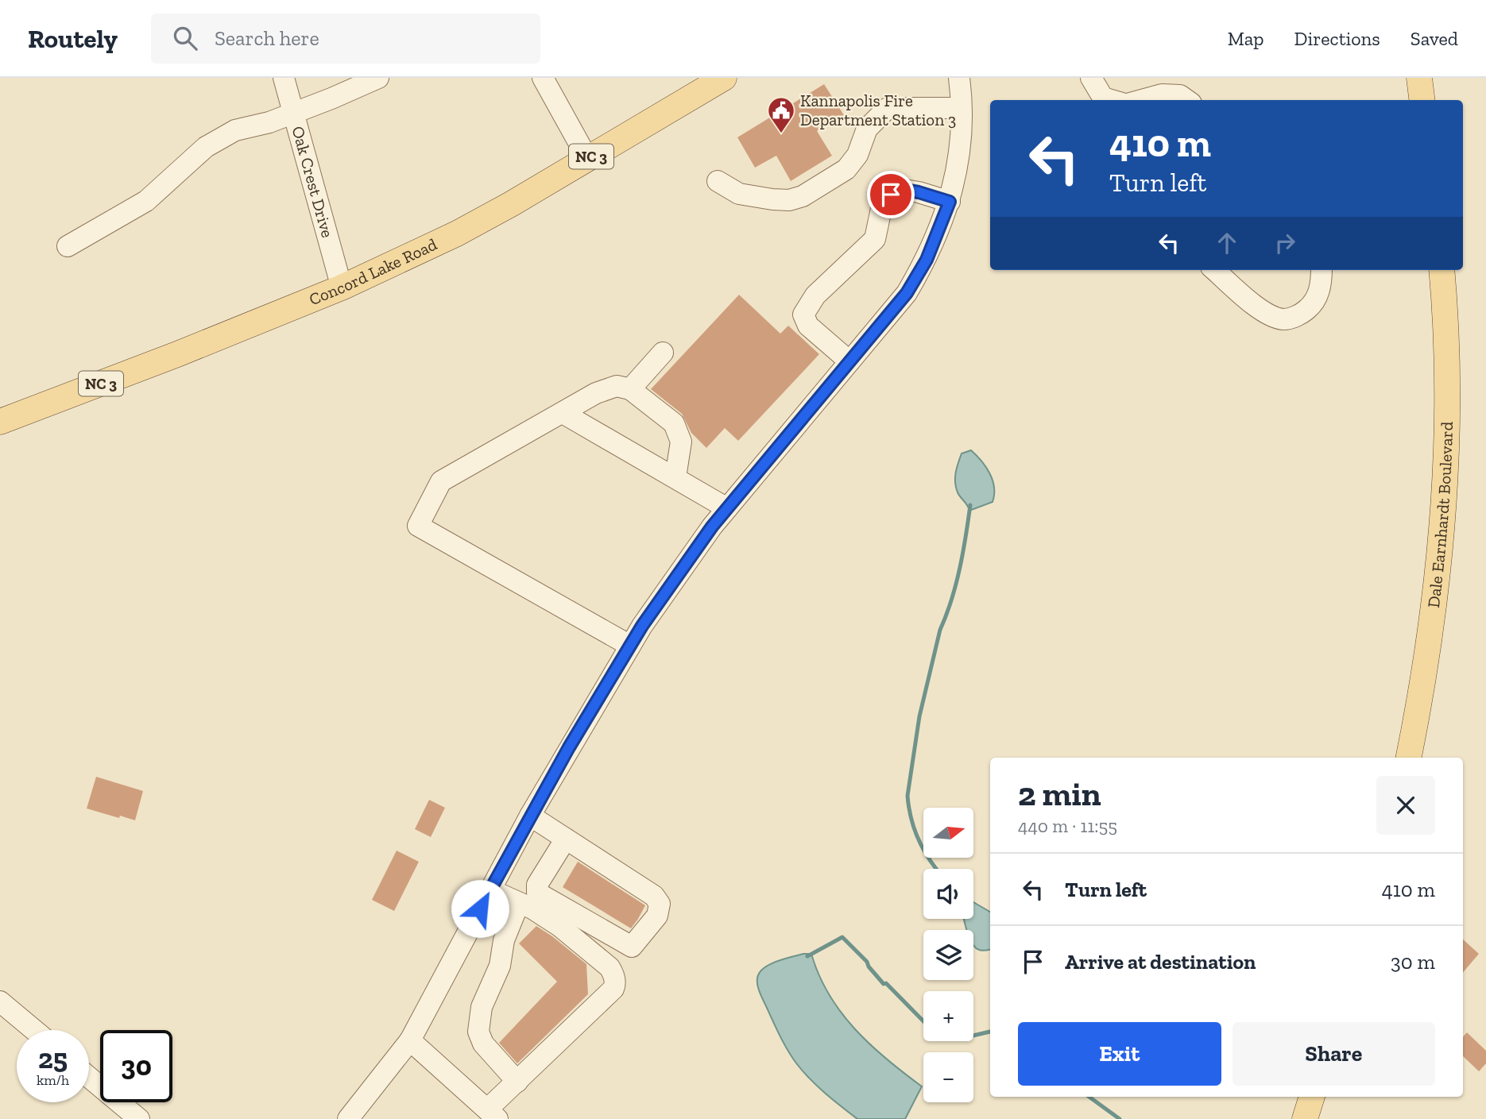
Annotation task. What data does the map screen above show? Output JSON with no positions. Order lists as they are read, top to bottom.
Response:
{
  "streets": {
    "main road": ["NC 3", "Concord Lake Road", "Dale Earnhardt Boulevard"],
    "street": ["Oak Crest Drive"]
  },
  "crossings": [
    ["Oak Crest Drive", "Concord Lake Road"]
  ],
  "places": {
    "public building": ["Kannapolis Fire Department Station 3"]
  },
  "north": "right",
  "page": {
    "header": "Routely",
    "search": "Search here",
    "nav": ["Map", "Directions", "Saved"],
    "turn": ["410 m", "Turn left"],
    "heading": ["2 min", "440 m · 11:55"],
    "map_buttons": ["+", "−"],
    "list": [
      {
        "name": "Turn left",
        "value": "410 m"
      },
      {
        "name": "Arrive at destination",
        "value": "30 m"
      }
    ],
    "buttons": ["Exit", "Share"],
    "speed": "25 km/h",
    "limit": "30"
  }
}
